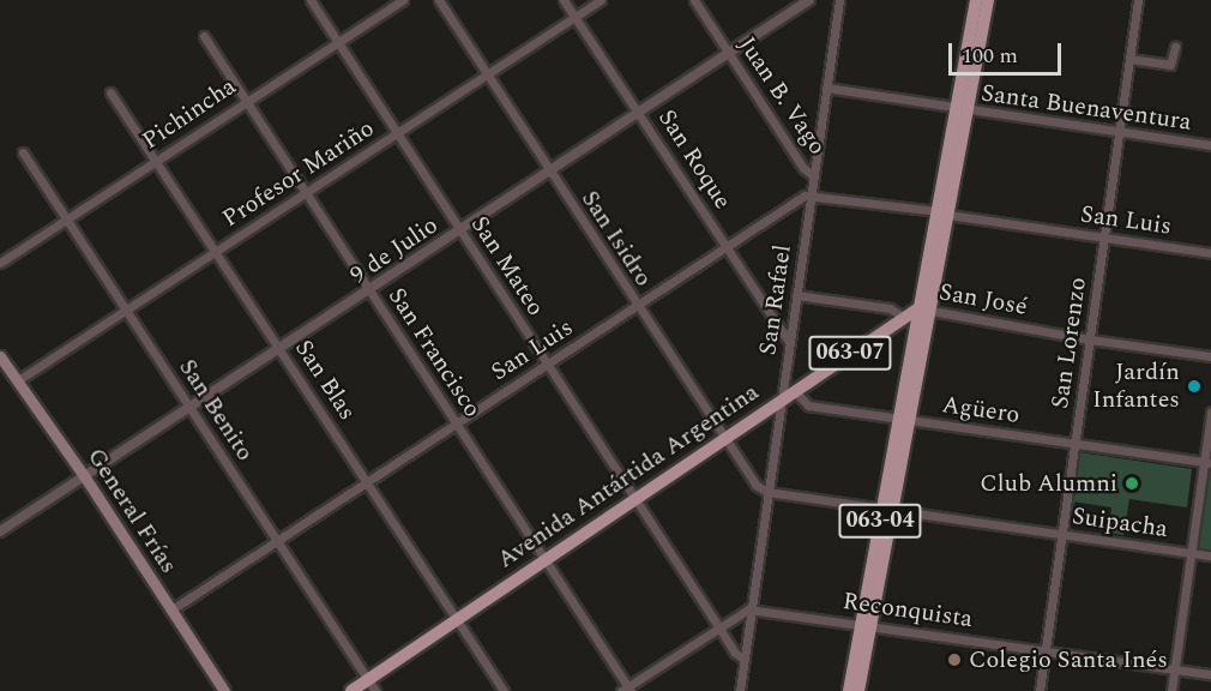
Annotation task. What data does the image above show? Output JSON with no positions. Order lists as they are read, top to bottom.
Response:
{
  "streets": {
    "main road": [
      "063-07",
      "Avenida Antártida Argentina",
      "General Frías",
      "063-04"
    ],
    "street": [
      "Juan B. Vago",
      "Santa Buenaventura",
      "Pichincha",
      "San Roque",
      "Profesor Mariño",
      "San Luis",
      "San Isidro",
      "9 de Julio",
      "San Mateo",
      "San Rafael",
      "San José",
      "San Lorenzo",
      "San Francisco",
      "San Blas",
      "San Benito",
      "Agüero",
      "Suipacha",
      "Reconquista"
    ]
  },
  "crossings": [
    ["Juan B. Vago", "9 de Julio"],
    ["Juan B. Vago", "San Rafael"],
    ["Santa Buenaventura", "San Rafael"],
    ["Santa Buenaventura", "San Lorenzo"],
    ["Santa Buenaventura", "063-04"],
    ["Pichincha", "San Mateo"],
    ["Pichincha", "San Francisco"],
    ["Pichincha", "San Blas"],
    ["Pichincha", "San Benito"],
    ["San Roque", "Profesor Mariño"],
    ["San Roque", "San Luis"],
    ["San Roque", "9 de Julio"],
    ["San Roque", "San Rafael"],
    ["Profesor Mariño", "San Isidro"],
    ["Profesor Mariño", "San Mateo"],
    ["Profesor Mariño", "San Francisco"],
    ["Profesor Mariño", "San Blas"],
    ["Profesor Mariño", "San Benito"],
    ["Profesor Mariño", "General Frías"],
    ["San Luis", "San Isidro"],
    ["San Luis", "San Mateo"],
    ["San Luis", "San Rafael"],
    ["San Luis", "San Lorenzo"],
    ["San Luis", "San Francisco"],
    ["San Luis", "San Blas"],
    ["San Luis", "San Benito"],
    ["San Luis", "General Frías"],
    ["San Luis", "063-04"],
    ["San Isidro", "9 de Julio"],
    ["San Isidro", "San Rafael"],
    ["San Isidro", "Avenida Antártida Argentina"],
    ["San Isidro", "Suipacha"],
    ["9 de Julio", "San Mateo"],
    ["9 de Julio", "San Francisco"],
    ["9 de Julio", "San Blas"],
    ["9 de Julio", "San Benito"],
    ["9 de Julio", "General Frías"],
    ["San Mateo", "San Rafael"],
    ["San Mateo", "Avenida Antártida Argentina"],
    ["San Rafael", "Avenida Antártida Argentina"],
    ["San Rafael", "Suipacha"],
    ["San Rafael", "Reconquista"],
    ["San José", "San Lorenzo"],
    ["San José", "Avenida Antártida Argentina"],
    ["San José", "063-04"],
    ["San Lorenzo", "Agüero"],
    ["San Lorenzo", "Suipacha"],
    ["San Lorenzo", "Reconquista"],
    ["San Francisco", "Avenida Antártida Argentina"],
    ["San Blas", "Avenida Antártida Argentina"],
    ["San Benito", "Avenida Antártida Argentina"],
    ["Agüero", "Avenida Antártida Argentina"],
    ["Agüero", "063-04"],
    ["Avenida Antártida Argentina", "063-04"],
    ["063-04", "Suipacha"],
    ["063-04", "Reconquista"]
  ],
  "places": ["Jardín Infantes", "Club Alumni", "Colegio Santa Inés"],
  "scale_bar": "100 m"
}
